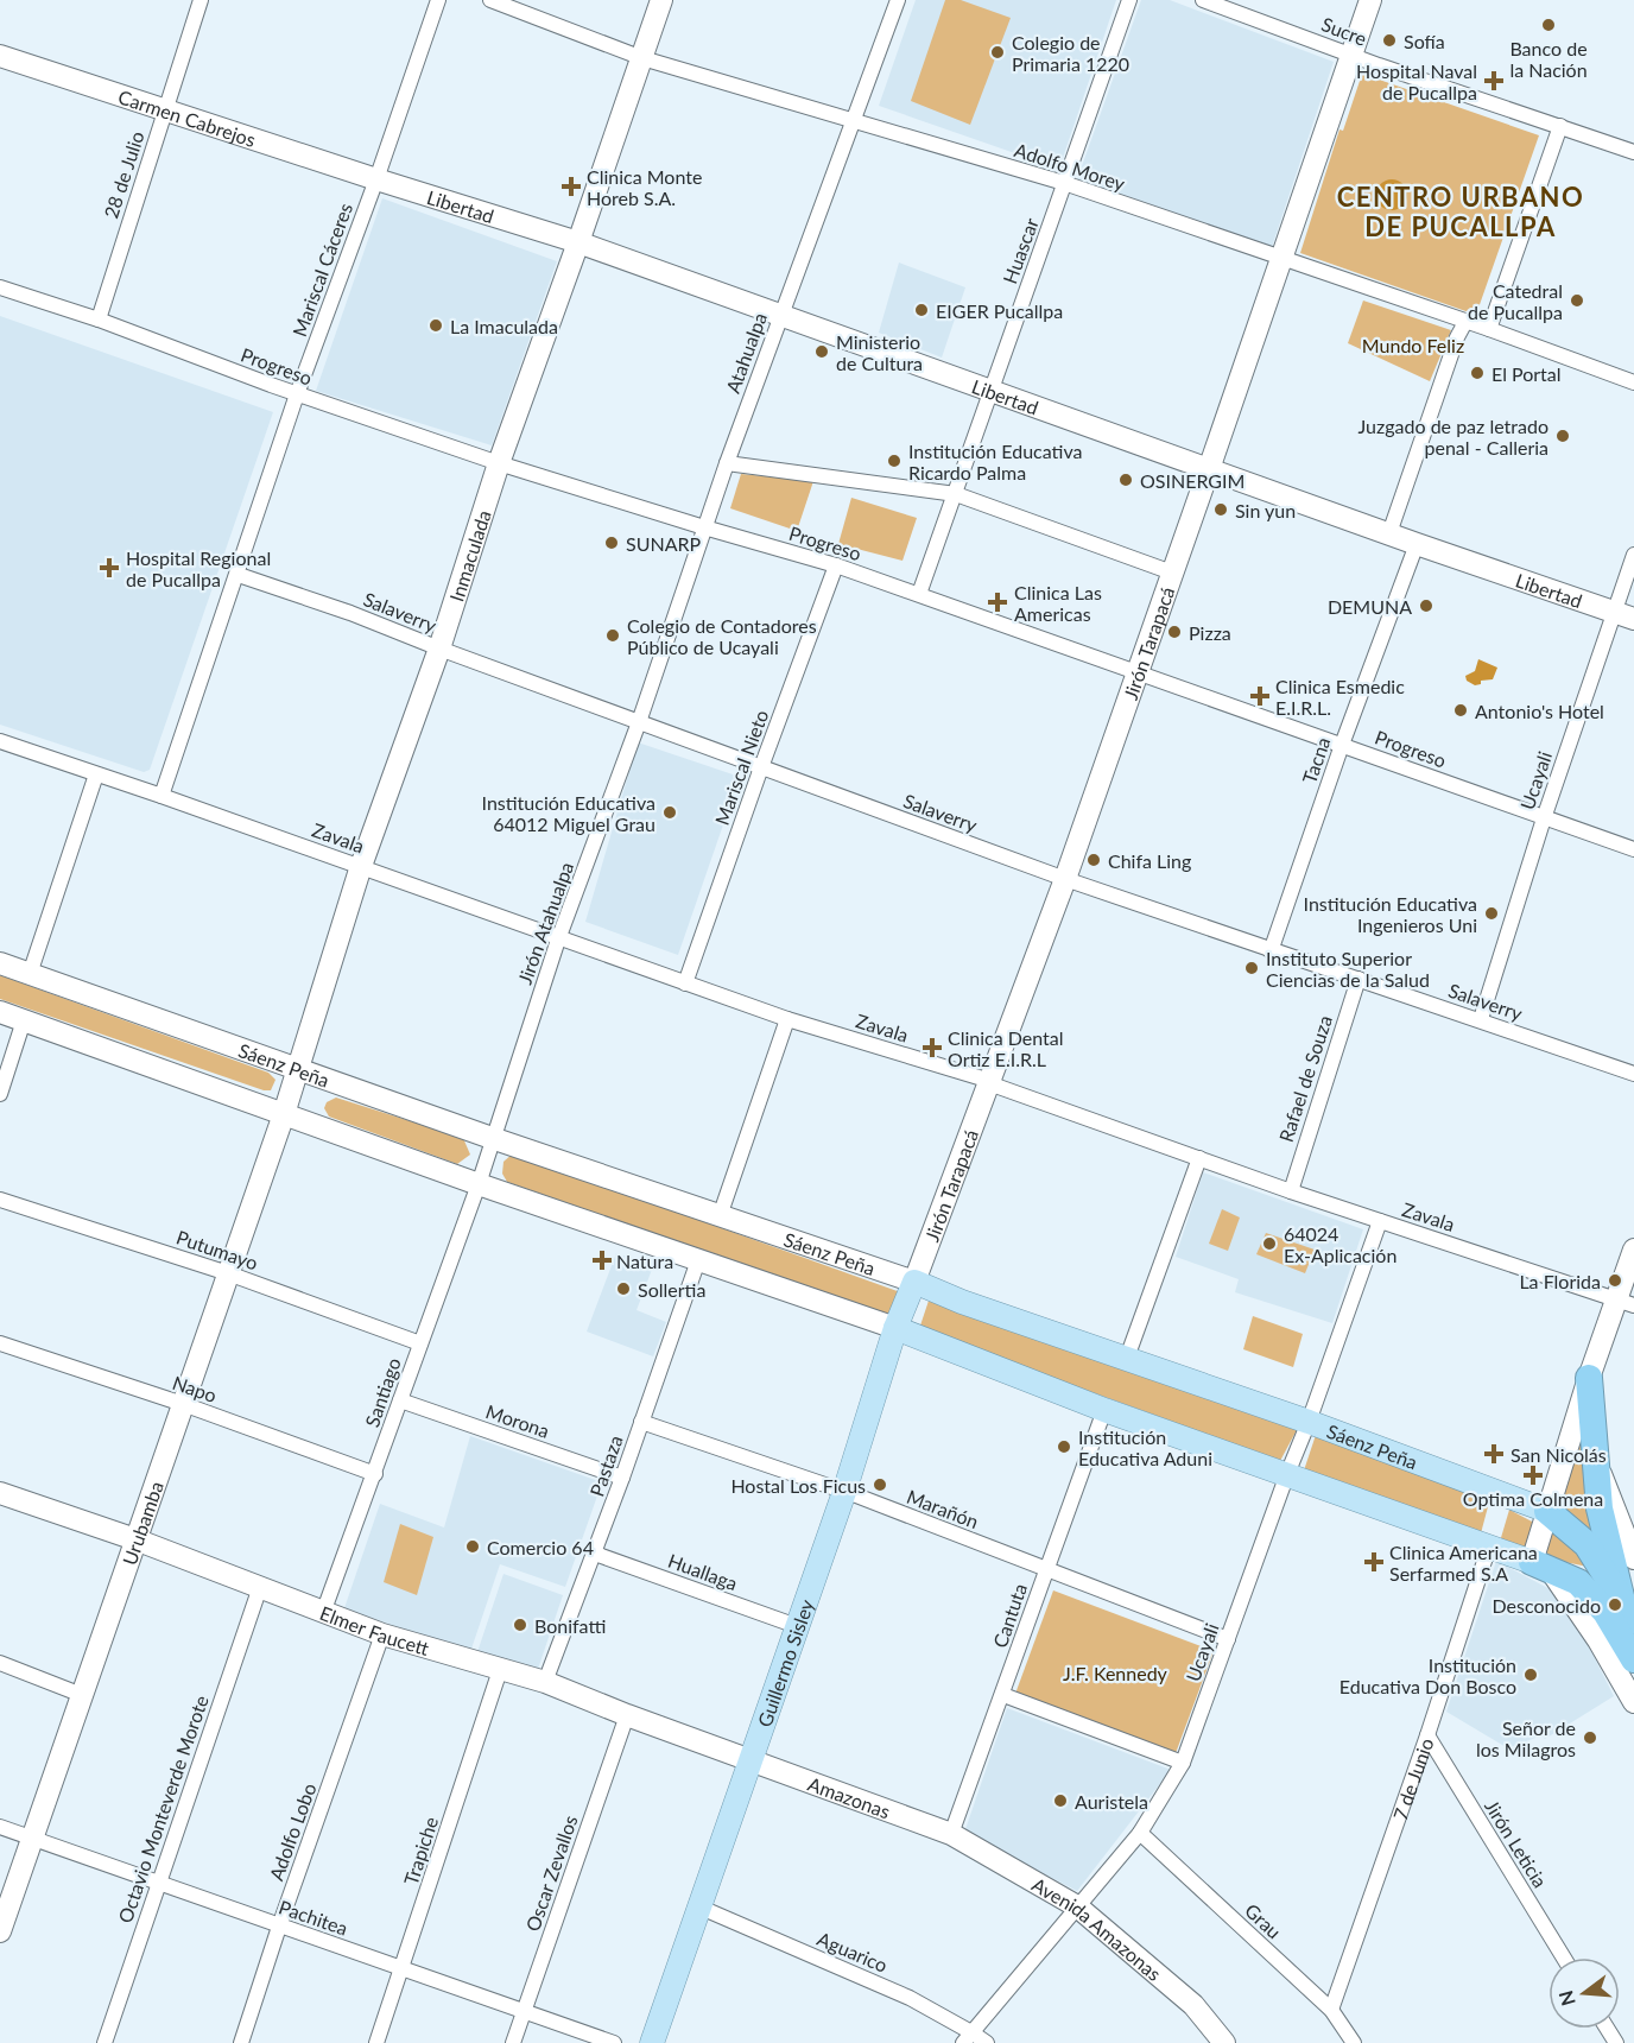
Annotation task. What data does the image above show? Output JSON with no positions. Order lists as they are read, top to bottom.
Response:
{
  "streets": {
    "highway": ["Sáenz Peña"],
    "main road": ["Guillermo Sisley"],
    "street": [
      "Sucre",
      "Carmen Cabrejos",
      "Adolfo Morey",
      "28 de Julio",
      "Libertad",
      "Huascar",
      "Mariscal Cáceres",
      "Atahualpa",
      "Progreso",
      "Inmaculada",
      "Salaverry",
      "Jirón Tarapacá",
      "Tacna",
      "Mariscal Nieto",
      "Ucayali",
      "Zavala",
      "Jirón Atahualpa",
      "Rafael de Souza",
      "Putumayo",
      "Napo",
      "Santiago",
      "Morona",
      "Pastaza",
      "Marañón",
      "Urubamba",
      "Huallaga",
      "Cantuta",
      "Elmer Faucett",
      "7 de Junio",
      "Amazonas",
      "Octavio Monteverde Morote",
      "Adolfo Lobo",
      "Jirón Leticia",
      "Trapiche",
      "Oscar Zevallos",
      "Pachitea",
      "Grau",
      "Avenida Amazonas",
      "Aguarico"
    ]
  },
  "crossings": [
    ["Sucre", "Jirón Tarapacá"],
    ["Carmen Cabrejos", "28 de Julio"],
    ["Carmen Cabrejos", "Libertad"],
    ["Carmen Cabrejos", "Mariscal Cáceres"],
    ["Adolfo Morey", "Huascar"],
    ["Adolfo Morey", "Atahualpa"],
    ["Adolfo Morey", "Inmaculada"],
    ["Adolfo Morey", "Jirón Tarapacá"],
    ["28 de Julio", "Progreso"],
    ["Libertad", "Huascar"],
    ["Libertad", "Mariscal Cáceres"],
    ["Libertad", "Atahualpa"],
    ["Libertad", "Inmaculada"],
    ["Libertad", "Jirón Tarapacá"],
    ["Libertad", "Tacna"],
    ["Libertad", "Ucayali"],
    ["Huascar", "Progreso"],
    ["Mariscal Cáceres", "Progreso"],
    ["Mariscal Cáceres", "Salaverry"],
    ["Mariscal Cáceres", "Zavala"],
    ["Atahualpa", "Progreso"],
    ["Atahualpa", "Salaverry"],
    ["Atahualpa", "Jirón Atahualpa"],
    ["Progreso", "Inmaculada"],
    ["Progreso", "Jirón Tarapacá"],
    ["Progreso", "Tacna"],
    ["Progreso", "Mariscal Nieto"],
    ["Progreso", "Ucayali"],
    ["Inmaculada", "Salaverry"],
    ["Inmaculada", "Zavala"],
    ["Inmaculada", "Sáenz Peña"],
    ["Inmaculada", "Urubamba"],
    ["Salaverry", "Jirón Tarapacá"],
    ["Salaverry", "Tacna"],
    ["Salaverry", "Mariscal Nieto"],
    ["Salaverry", "Ucayali"],
    ["Salaverry", "Jirón Atahualpa"],
    ["Salaverry", "Rafael de Souza"],
    ["Jirón Tarapacá", "Zavala"],
    ["Jirón Tarapacá", "Sáenz Peña"],
    ["Jirón Tarapacá", "Guillermo Sisley"],
    ["Mariscal Nieto", "Zavala"],
    ["Ucayali", "Zavala"],
    ["Ucayali", "Sáenz Peña"],
    ["Ucayali", "Marañón"],
    ["Ucayali", "Grau"],
    ["Ucayali", "Avenida Amazonas"],
    ["Ucayali", "Aguarico"],
    ["Zavala", "Jirón Atahualpa"],
    ["Zavala", "Rafael de Souza"],
    ["Jirón Atahualpa", "Sáenz Peña"],
    ["Jirón Atahualpa", "Santiago"],
    ["Sáenz Peña", "Guillermo Sisley"],
    ["Putumayo", "Santiago"],
    ["Putumayo", "Urubamba"],
    ["Napo", "Santiago"],
    ["Napo", "Urubamba"],
    ["Santiago", "Morona"],
    ["Santiago", "Elmer Faucett"],
    ["Morona", "Pastaza"],
    ["Pastaza", "Marañón"],
    ["Pastaza", "Huallaga"],
    ["Pastaza", "Elmer Faucett"],
    ["Marañón", "Cantuta"],
    ["Marañón", "Guillermo Sisley"],
    ["Urubamba", "Elmer Faucett"],
    ["Urubamba", "Pachitea"],
    ["Huallaga", "Guillermo Sisley"],
    ["Cantuta", "Amazonas"],
    ["Cantuta", "Avenida Amazonas"],
    ["Elmer Faucett", "Guillermo Sisley"],
    ["Elmer Faucett", "Amazonas"],
    ["Elmer Faucett", "Octavio Monteverde Morote"],
    ["Elmer Faucett", "Adolfo Lobo"],
    ["Elmer Faucett", "Trapiche"],
    ["Elmer Faucett", "Oscar Zevallos"],
    ["Guillermo Sisley", "Amazonas"],
    ["Guillermo Sisley", "Aguarico"],
    ["7 de Junio", "Jirón Leticia"],
    ["7 de Junio", "Grau"],
    ["Amazonas", "Avenida Amazonas"],
    ["Octavio Monteverde Morote", "Pachitea"],
    ["Adolfo Lobo", "Pachitea"],
    ["Trapiche", "Pachitea"],
    ["Oscar Zevallos", "Pachitea"]
  ],
  "districts": ["CENTRO URBANO DE PUCALLPA"],
  "parks": ["Mundo Feliz", "J.F. Kennedy"],
  "places": {
    "other": [
      "Banco de la Nación",
      "Sofía",
      "Colegio de Primaria 1220",
      "Catedral de Pucallpa",
      "EIGER Pucallpa",
      "La Imaculada",
      "Ministerio de Cultura",
      "El Portal",
      "Juzgado de paz letrado penal - Calleria",
      "Institución Educativa Ricardo Palma",
      "OSINERGIM",
      "Sin yun",
      "SUNARP",
      "DEMUNA",
      "Pizza",
      "Colegio de Contadores Público de Ucayali",
      "Antonio's Hotel",
      "Institución Educativa 64012 Miguel Grau",
      "Chifa Ling",
      "Institución Educativa Ingenieros Uni",
      "Instituto Superior Ciencias de la Salud",
      "64024 Ex-Aplicación",
      "La Florida",
      "Sollertia",
      "Institución Educativa Aduni",
      "Hostal Los Ficus",
      "Comercio 64",
      "Desconocido",
      "Bonifatti",
      "Institución Educativa Don Bosco",
      "Señor de los Milagros",
      "Auristela"
    ],
    "health": [
      "Hospital Naval de Pucallpa",
      "Clinica Monte Horeb S.A.",
      "Hospital Regional de Pucallpa",
      "Clinica Las Americas",
      "Clinica Esmedic E.I.R.L.",
      "Clinica Dental Ortiz E.I.R.L",
      "Natura",
      "San Nicolás",
      "Optima Colmena",
      "Clinica Americana Serfarmed S.A"
    ]
  },
  "north": "left"
}
